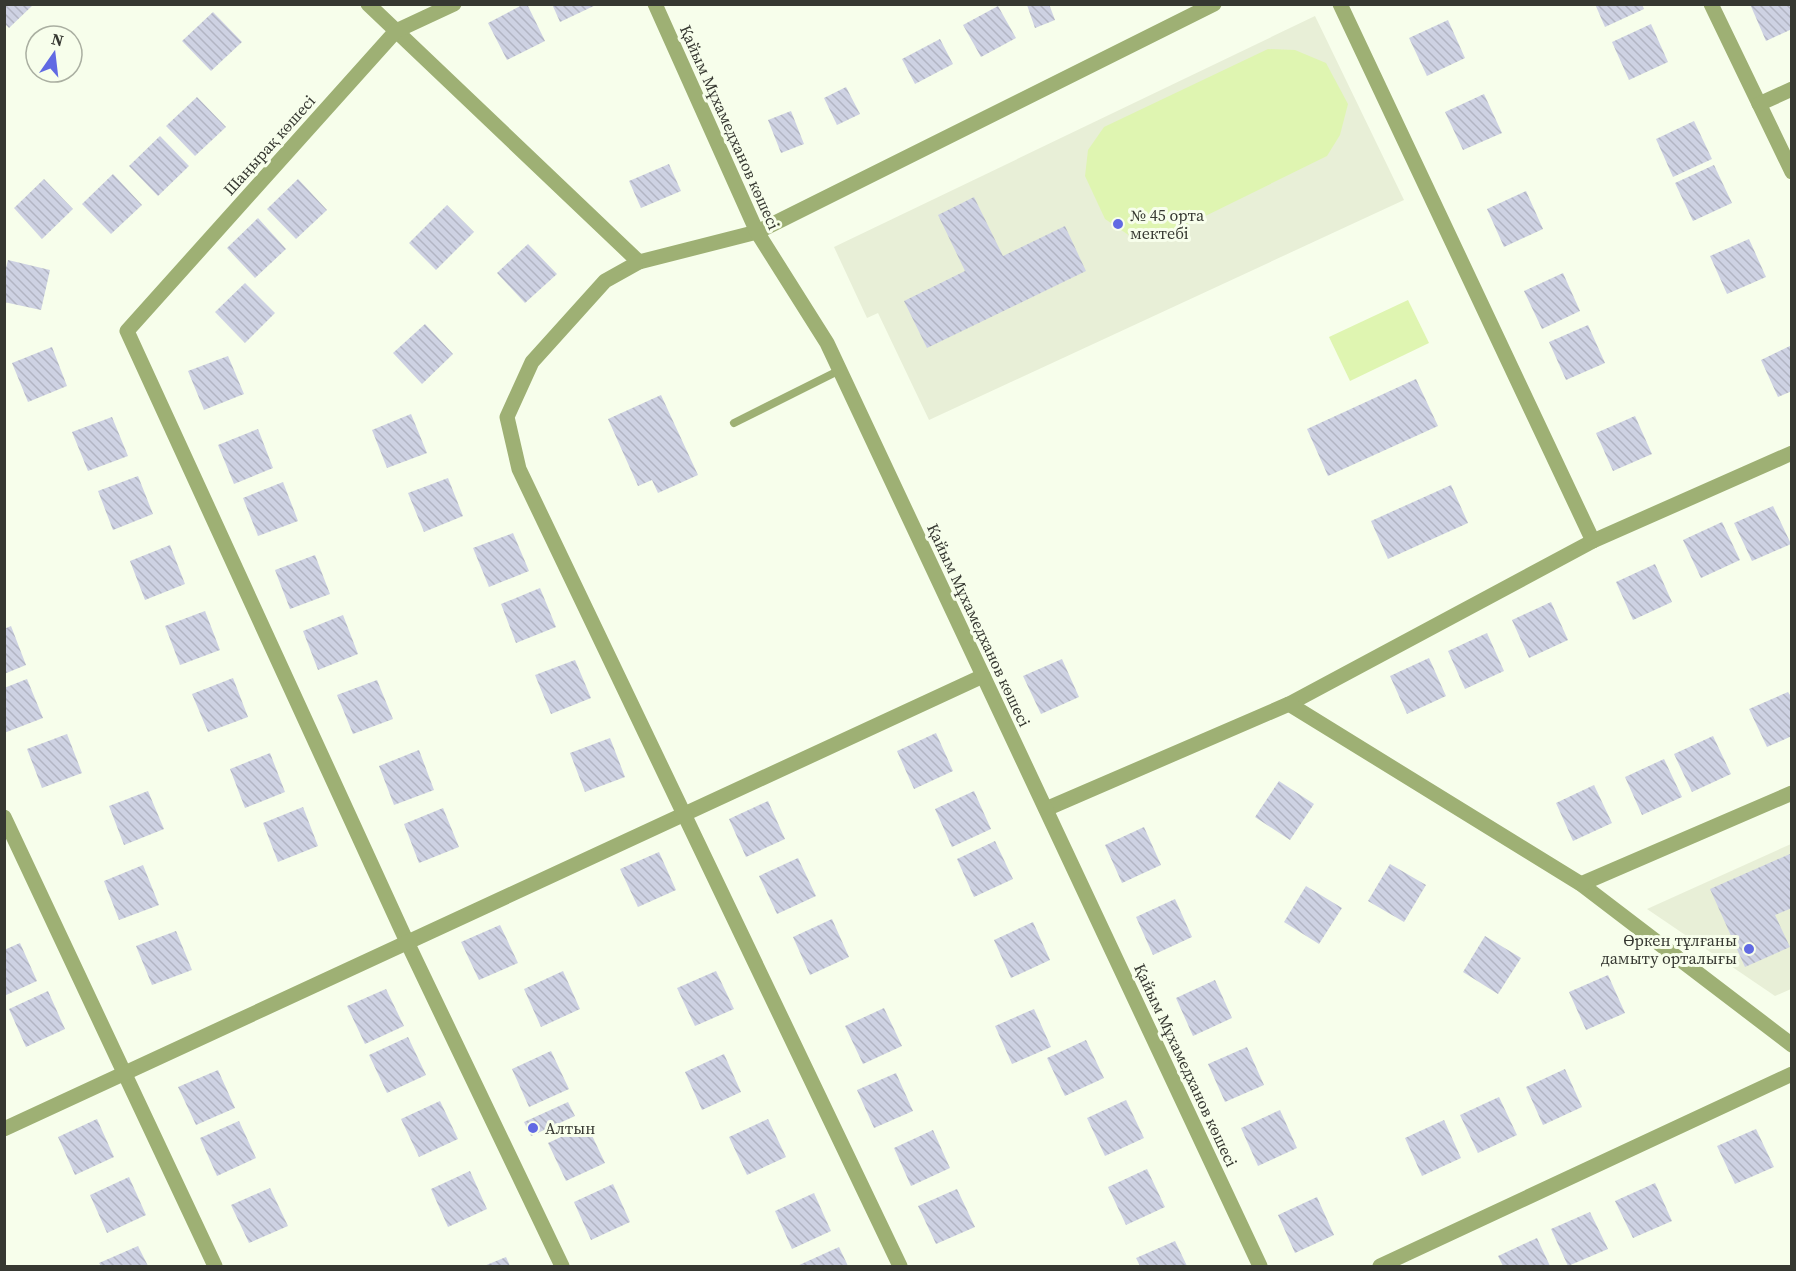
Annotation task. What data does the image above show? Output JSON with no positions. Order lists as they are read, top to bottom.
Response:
{
  "streets": {
    "street": ["Қайым Мұхамедханов көшесі", "Шаңырақ көшесі"]
  },
  "places": ["№ 45 орта мектебі", "Өркен тұлғаны дамыту орталығы", "Алтын"],
  "north": "top"
}
